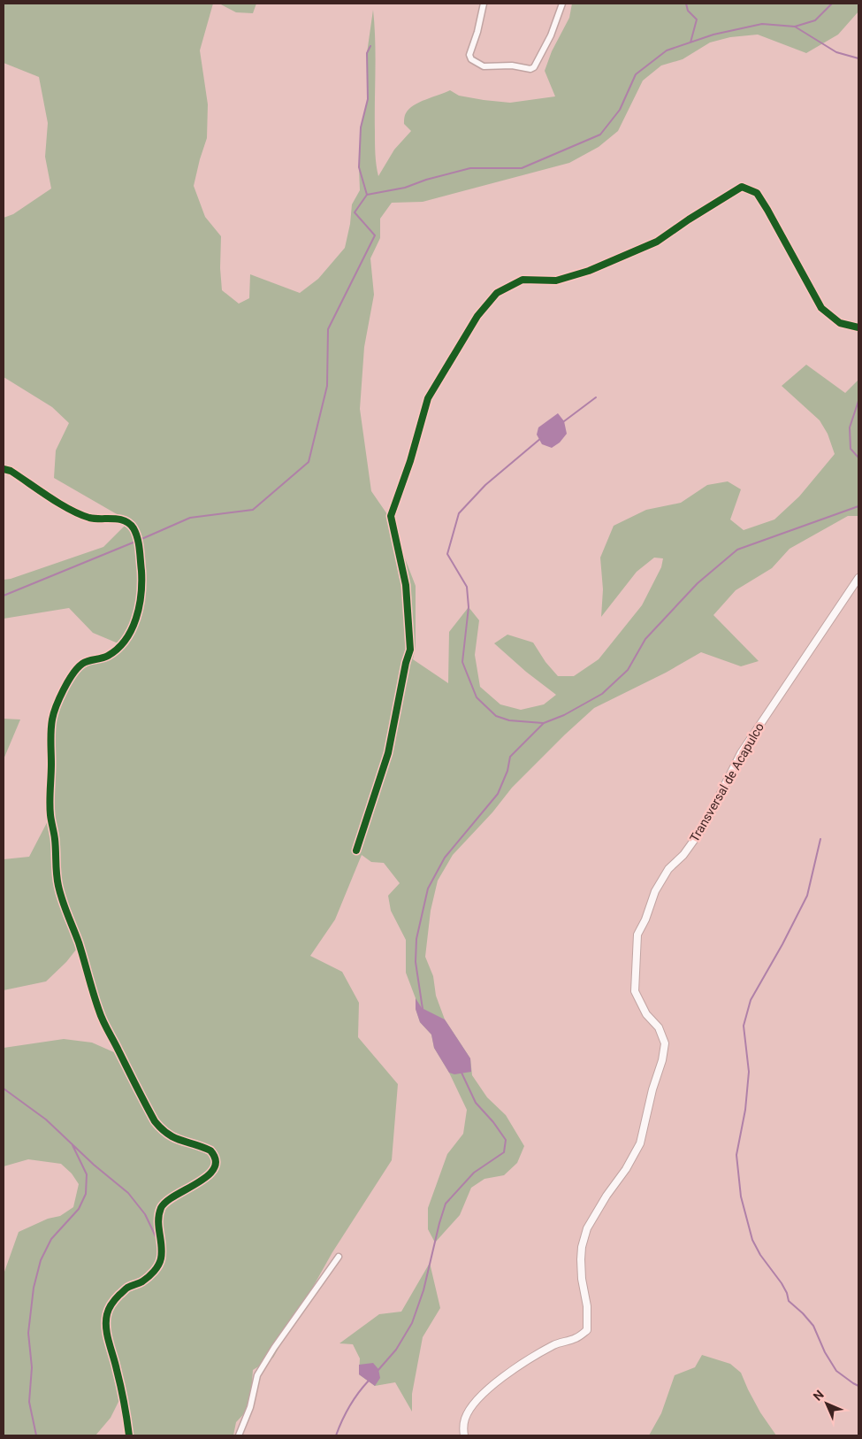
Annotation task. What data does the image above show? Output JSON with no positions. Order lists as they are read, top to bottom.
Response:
{
  "streets": {
    "street": ["Transversal de Acapulco"]
  },
  "north": "top left"
}
